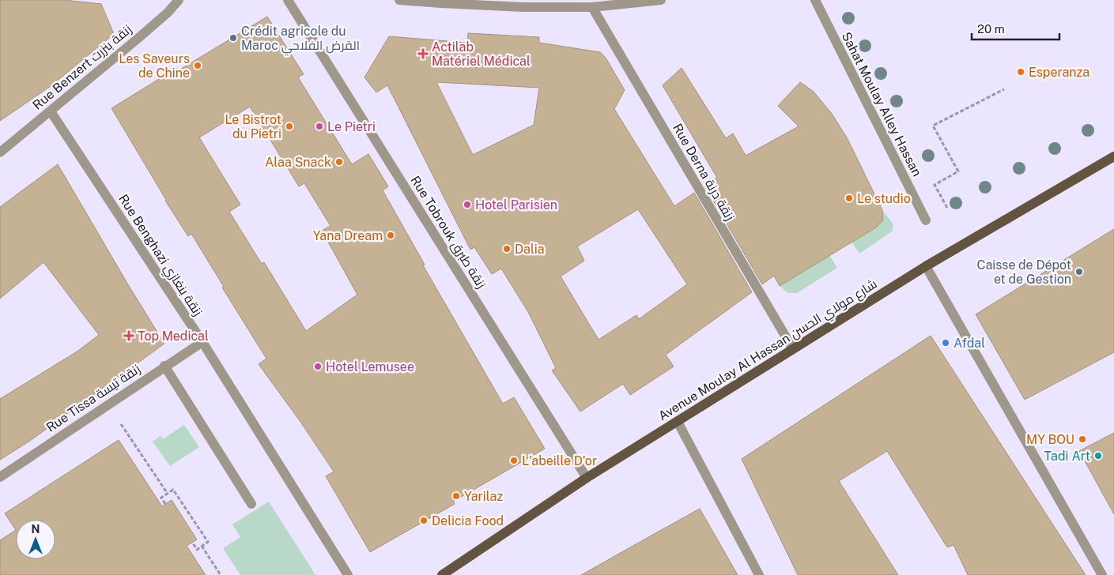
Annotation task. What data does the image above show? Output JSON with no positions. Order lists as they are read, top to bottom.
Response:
{
  "streets": {
    "main road": ["Avenue Moulay Al Hassan شارع مولاي الحسن"],
    "street": [
      "Rue Benzert زنقة بنزرت",
      "Sahat Moulay Alley Hassan",
      "Rue Derna زنقة درنة",
      "Rue Tobrouk زنقة طبرق",
      "Rue Benghazi زنقة بنغازي",
      "Rue Tissa زنقة تيسة"
    ]
  },
  "crossings": [
    ["Rue Benzert زنقة بنزرت", "Rue Benghazi زنقة بنغازي"],
    ["Rue Derna زنقة درنة", "Avenue Moulay Al Hassan شارع مولاي الحسن"],
    ["Rue Tobrouk زنقة طبرق", "Avenue Moulay Al Hassan شارع مولاي الحسن"],
    ["Rue Benghazi زنقة بنغازي", "Rue Tissa زنقة تيسة"]
  ],
  "places": {
    "other": [
      "Crédit agricole du Maroc القرض الفلاحي",
      "Les Saveurs de Chine",
      "Esperanza",
      "Le Bistrot du Pietri",
      "Le Pietri",
      "Alaa Snack",
      "Le studio",
      "Hotel Parisien",
      "Yana Dream",
      "Dalia",
      "Caisse de Dépot et de Gestion",
      "Afdal",
      "Hotel Lemusee",
      "MY BOU",
      "Tadi Art",
      "L'abeille D'or",
      "Yarilaz",
      "Delicia Food"
    ],
    "health": ["Actilab Matériel Médical", "Top Medical"]
  },
  "scale_bar": "20 m",
  "north": "top"
}
